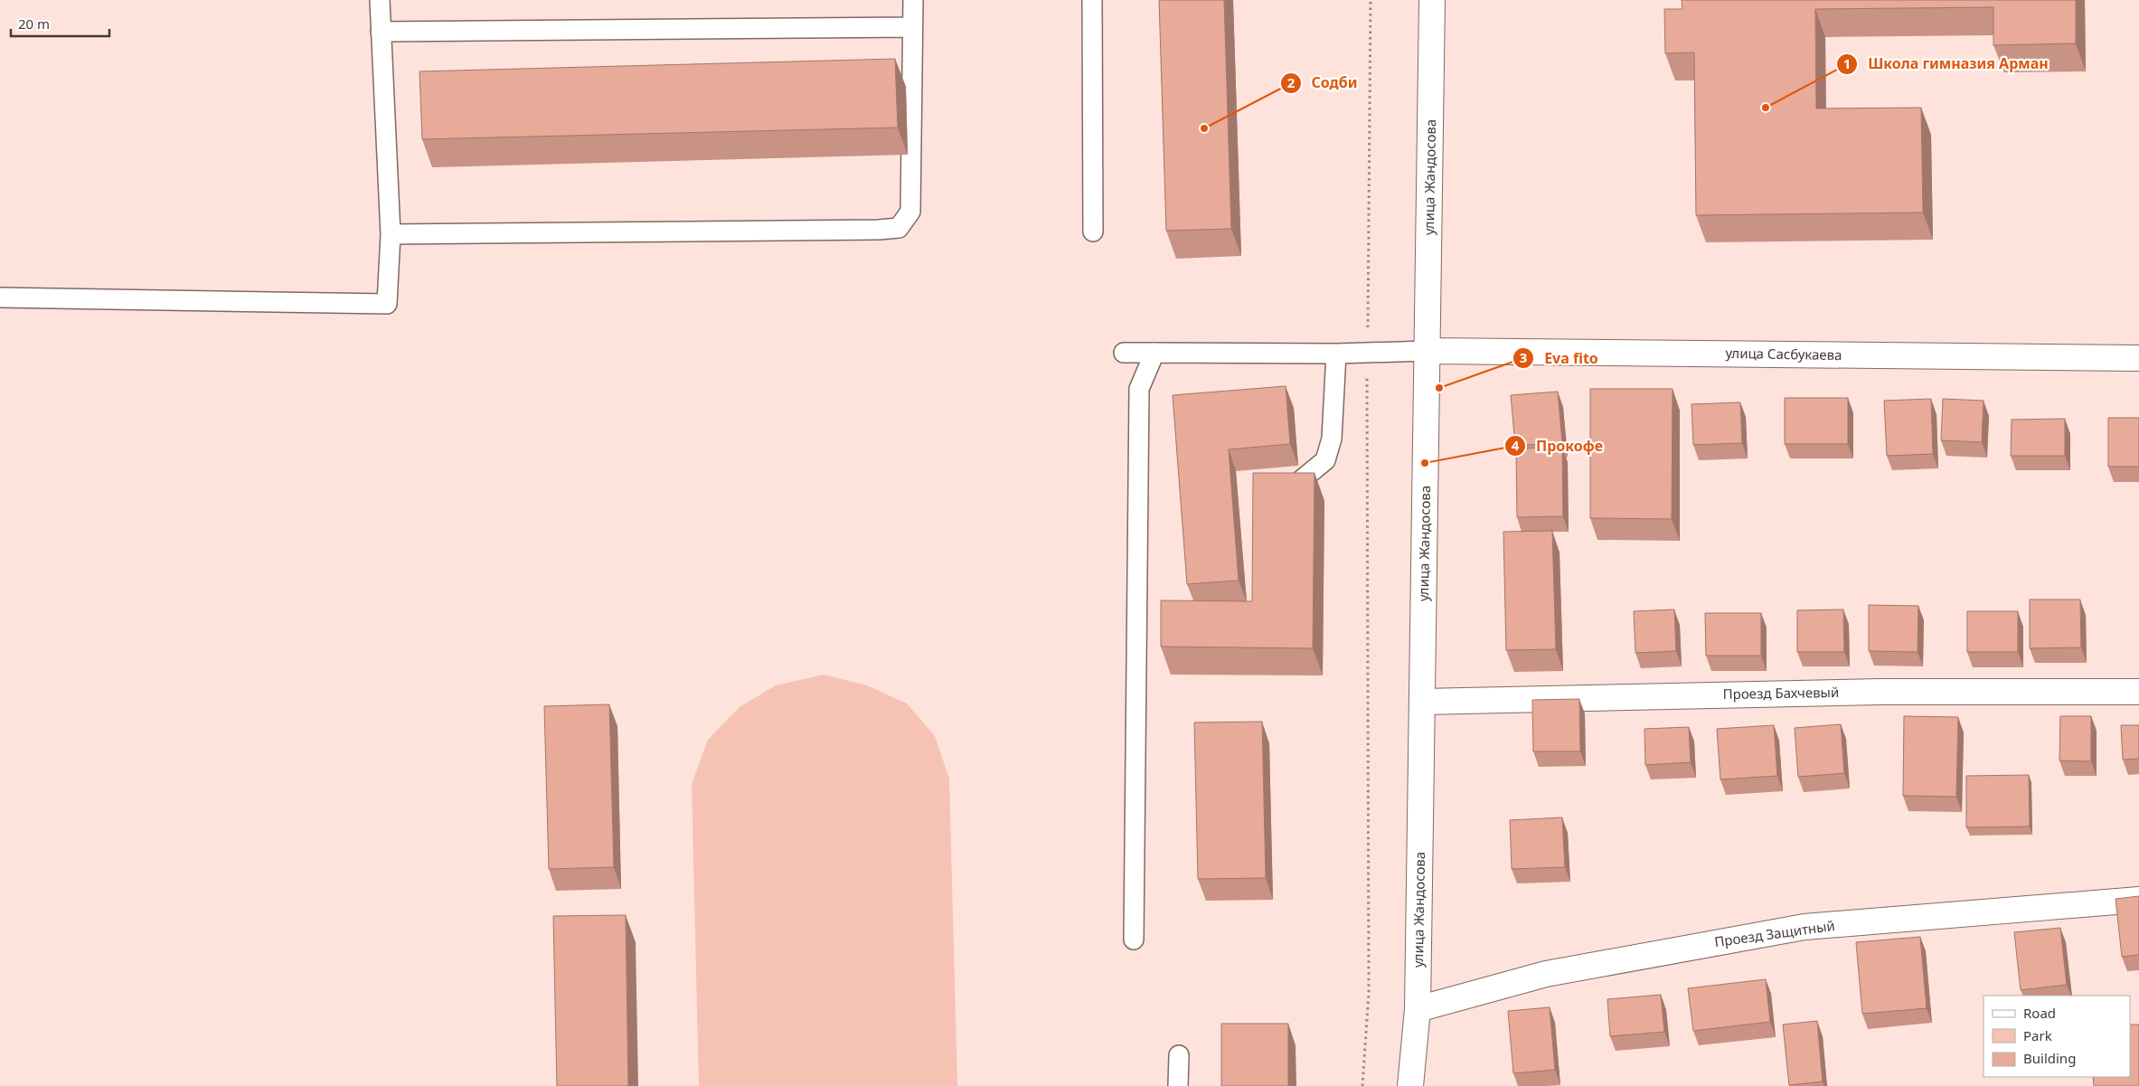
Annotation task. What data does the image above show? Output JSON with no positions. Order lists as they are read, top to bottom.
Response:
{
  "streets": {
    "street": [
      "улица Жандосова",
      "улица Сасбукаева",
      "Проезд Бахчевый",
      "Проезд Защитный"
    ]
  },
  "crossings": [
    ["улица Жандосова", "улица Сасбукаева"],
    ["улица Жандосова", "Проезд Бахчевый"],
    ["улица Жандосова", "Проезд Защитный"]
  ],
  "places": [
    "Школа гимназия Арман",
    "Содби",
    "Eva fito",
    "Прокофе"
  ],
  "legend": ["Road", "Park", "Building"],
  "scale_bar": "20 m"
}
